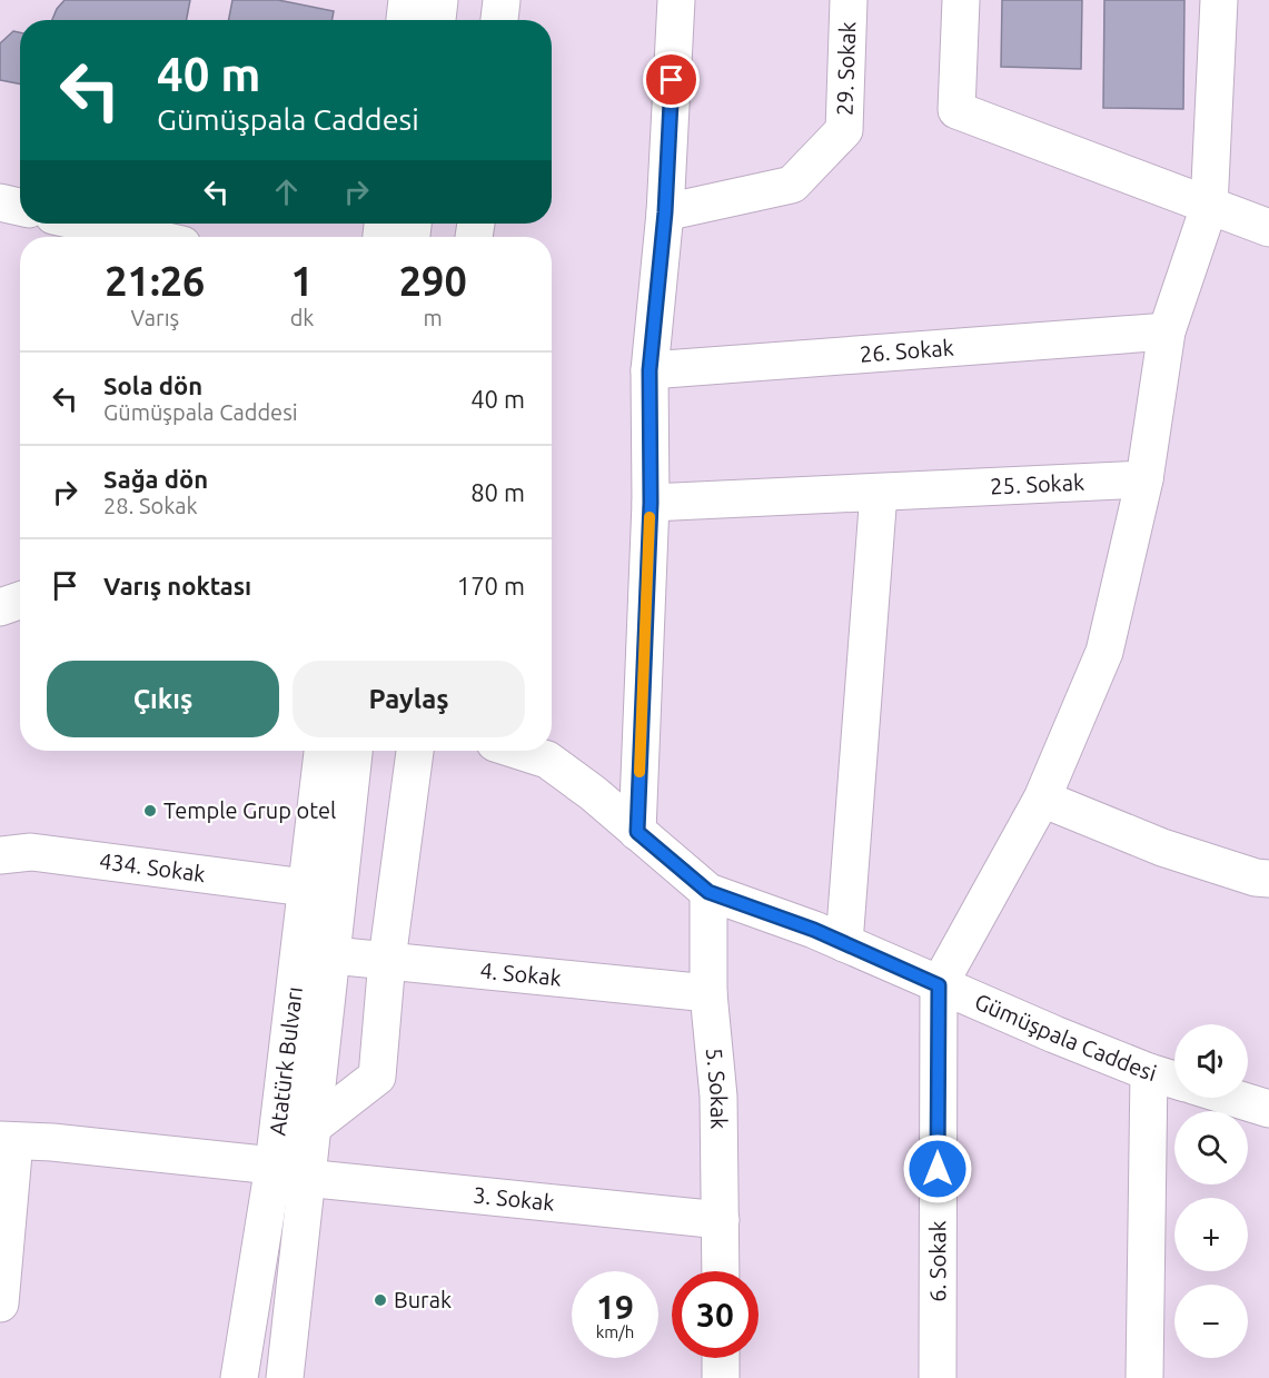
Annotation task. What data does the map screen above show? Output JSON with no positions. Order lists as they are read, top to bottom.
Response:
{
  "streets": {
    "street": [
      "29. Sokak",
      "26. Sokak",
      "25. Sokak",
      "434. Sokak",
      "4. Sokak",
      "Gümüşpala Caddesi",
      "Atatürk Bulvarı",
      "5. Sokak",
      "3. Sokak",
      "6. Sokak"
    ]
  },
  "crossings": [
    ["434. Sokak", "Atatürk Bulvarı"],
    ["4. Sokak", "Atatürk Bulvarı"],
    ["4. Sokak", "5. Sokak"],
    ["Gümüşpala Caddesi", "5. Sokak"],
    ["Gümüşpala Caddesi", "6. Sokak"],
    ["Atatürk Bulvarı", "3. Sokak"],
    ["5. Sokak", "3. Sokak"]
  ],
  "places": ["Temple Grup otel", "Burak"],
  "page": {
    "turn": ["40 m", "Gümüşpala Caddesi"],
    "eta": [
      "21:26",
      "Varış",
      "1",
      "dk",
      "290",
      "m"
    ],
    "list": [
      {
        "name": "Sola dön",
        "note": "Gümüşpala Caddesi",
        "value": "40 m"
      },
      {
        "name": "Sağa dön",
        "note": "28. Sokak",
        "value": "80 m"
      },
      {
        "name": "Varış noktası",
        "value": "170 m"
      }
    ],
    "buttons": ["Çıkış", "Paylaş"],
    "map_buttons": ["+", "−"],
    "speed": "19 km/h",
    "limit": "30"
  }
}
